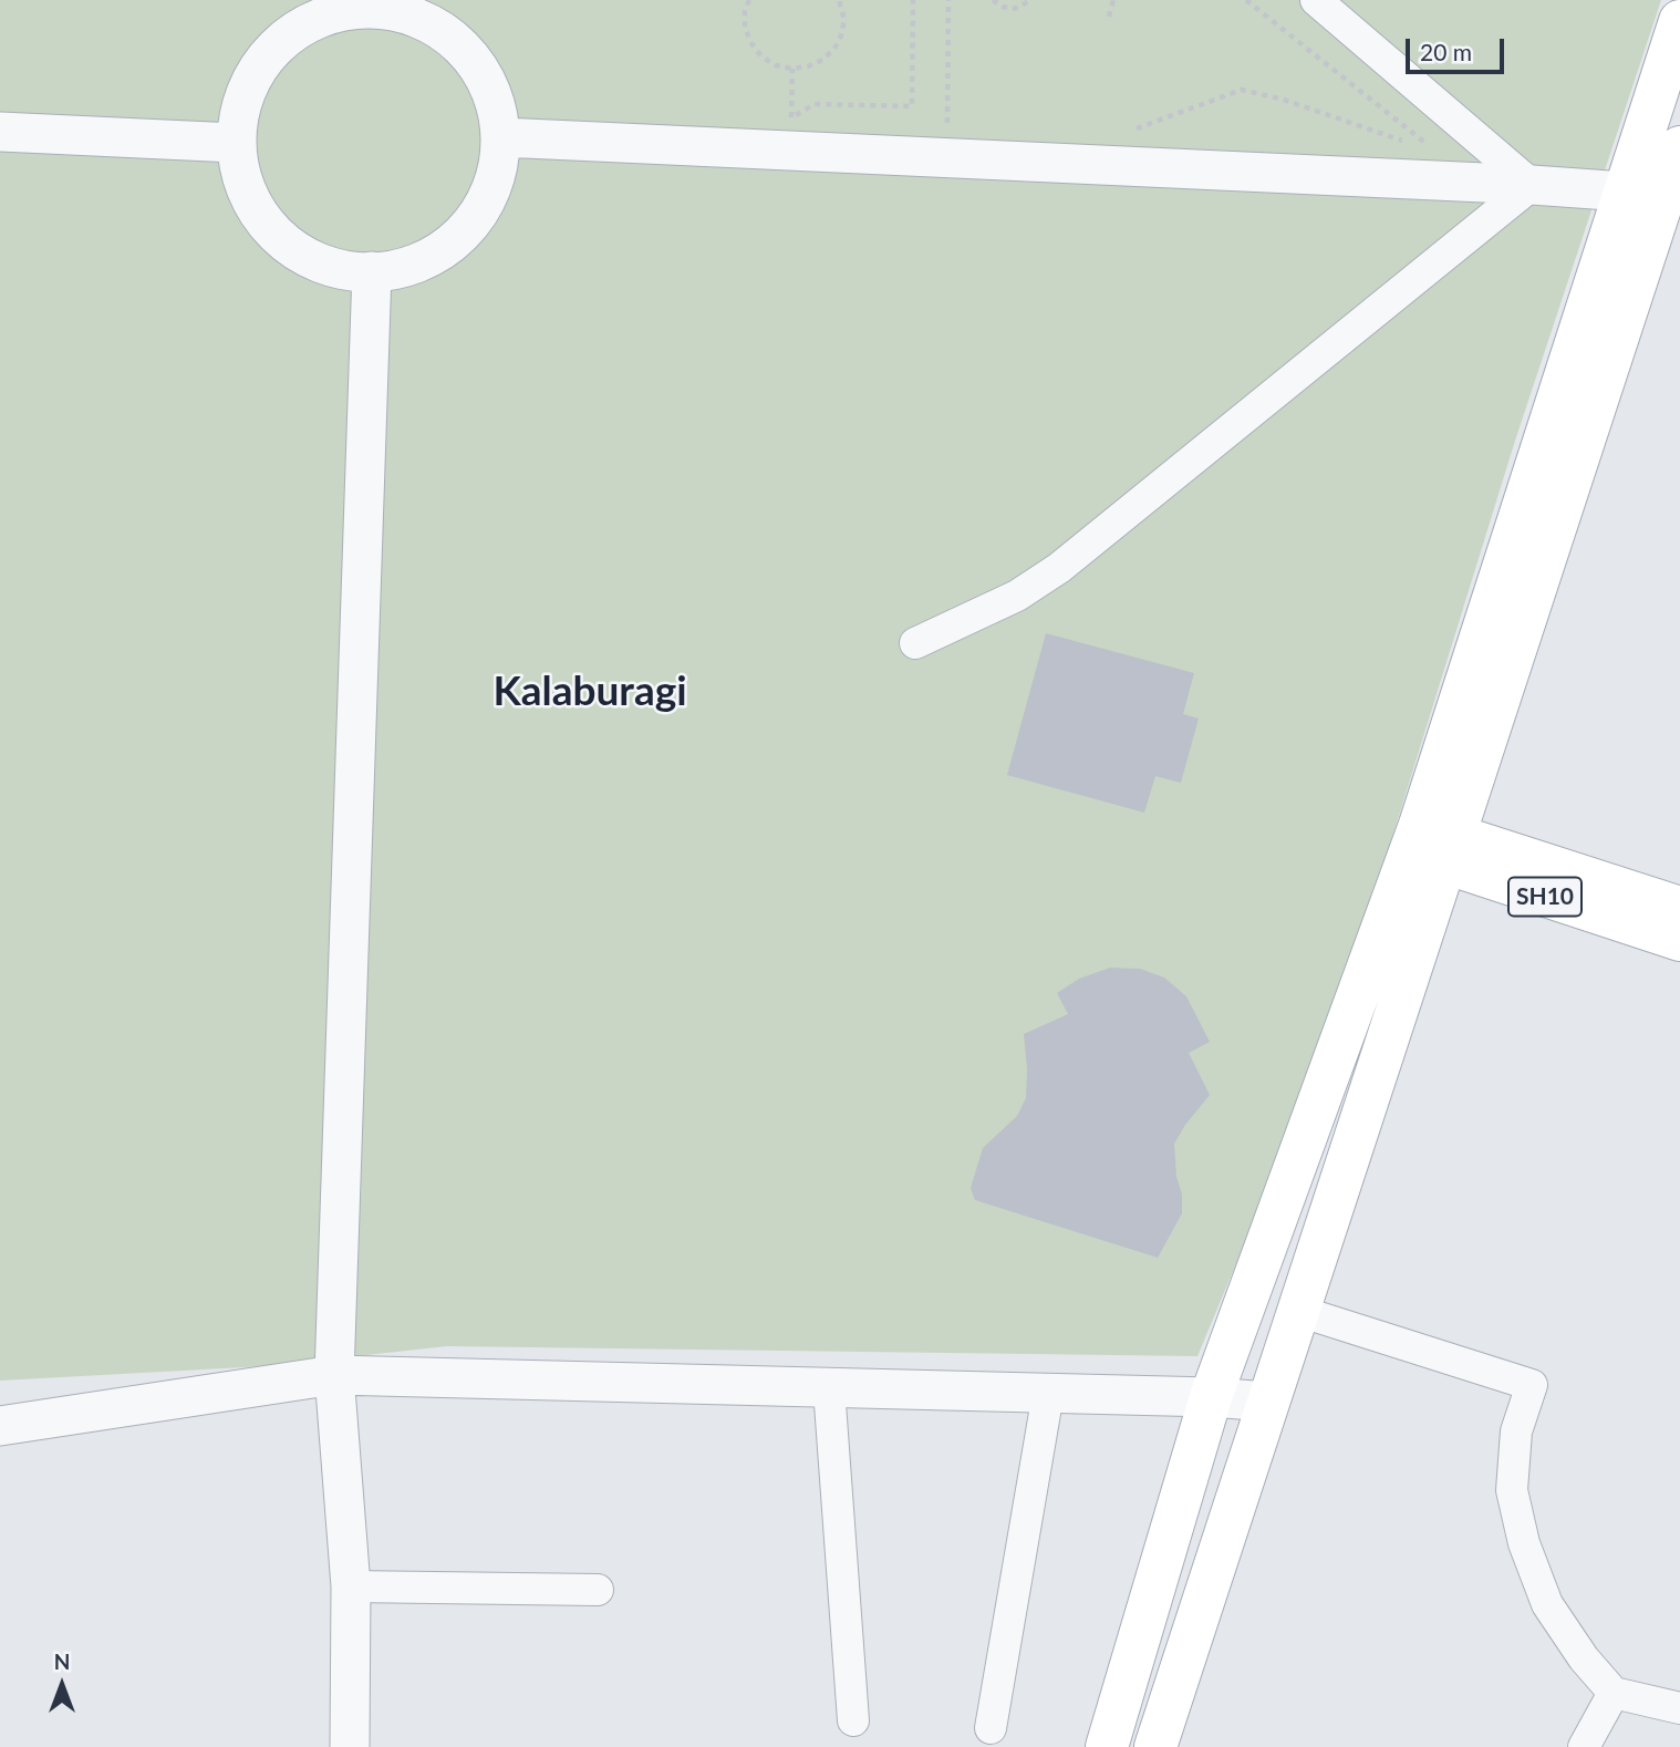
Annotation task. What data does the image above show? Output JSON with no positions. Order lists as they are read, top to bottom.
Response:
{
  "streets": {
    "main road": ["SH10"]
  },
  "districts": ["Kalaburagi"],
  "scale_bar": "20 m",
  "north": "top"
}
